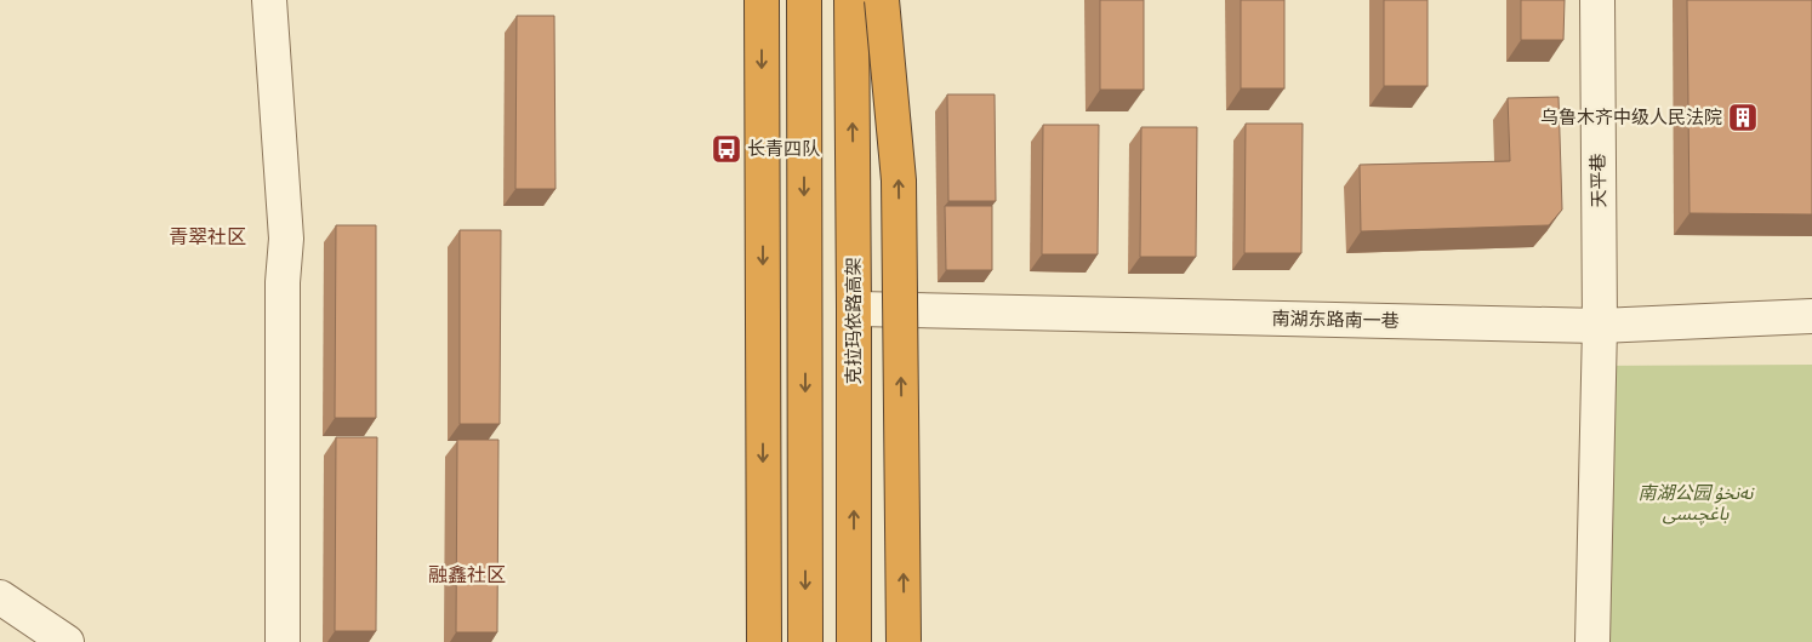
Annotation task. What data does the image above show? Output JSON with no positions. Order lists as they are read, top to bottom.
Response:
{
  "streets": {
    "highway": ["克拉玛依路高架"],
    "street": ["天平巷", "南湖东路南一巷"]
  },
  "crossings": [
    ["天平巷", "南湖东路南一巷"]
  ],
  "districts": ["青翠社区", "融鑫社区"],
  "parks": ["南湖公园 نەنخۇ باغچىسى"],
  "places": {
    "building": ["乌鲁木齐中级人民法院"],
    "bus stop": ["长青四队"]
  }
}
